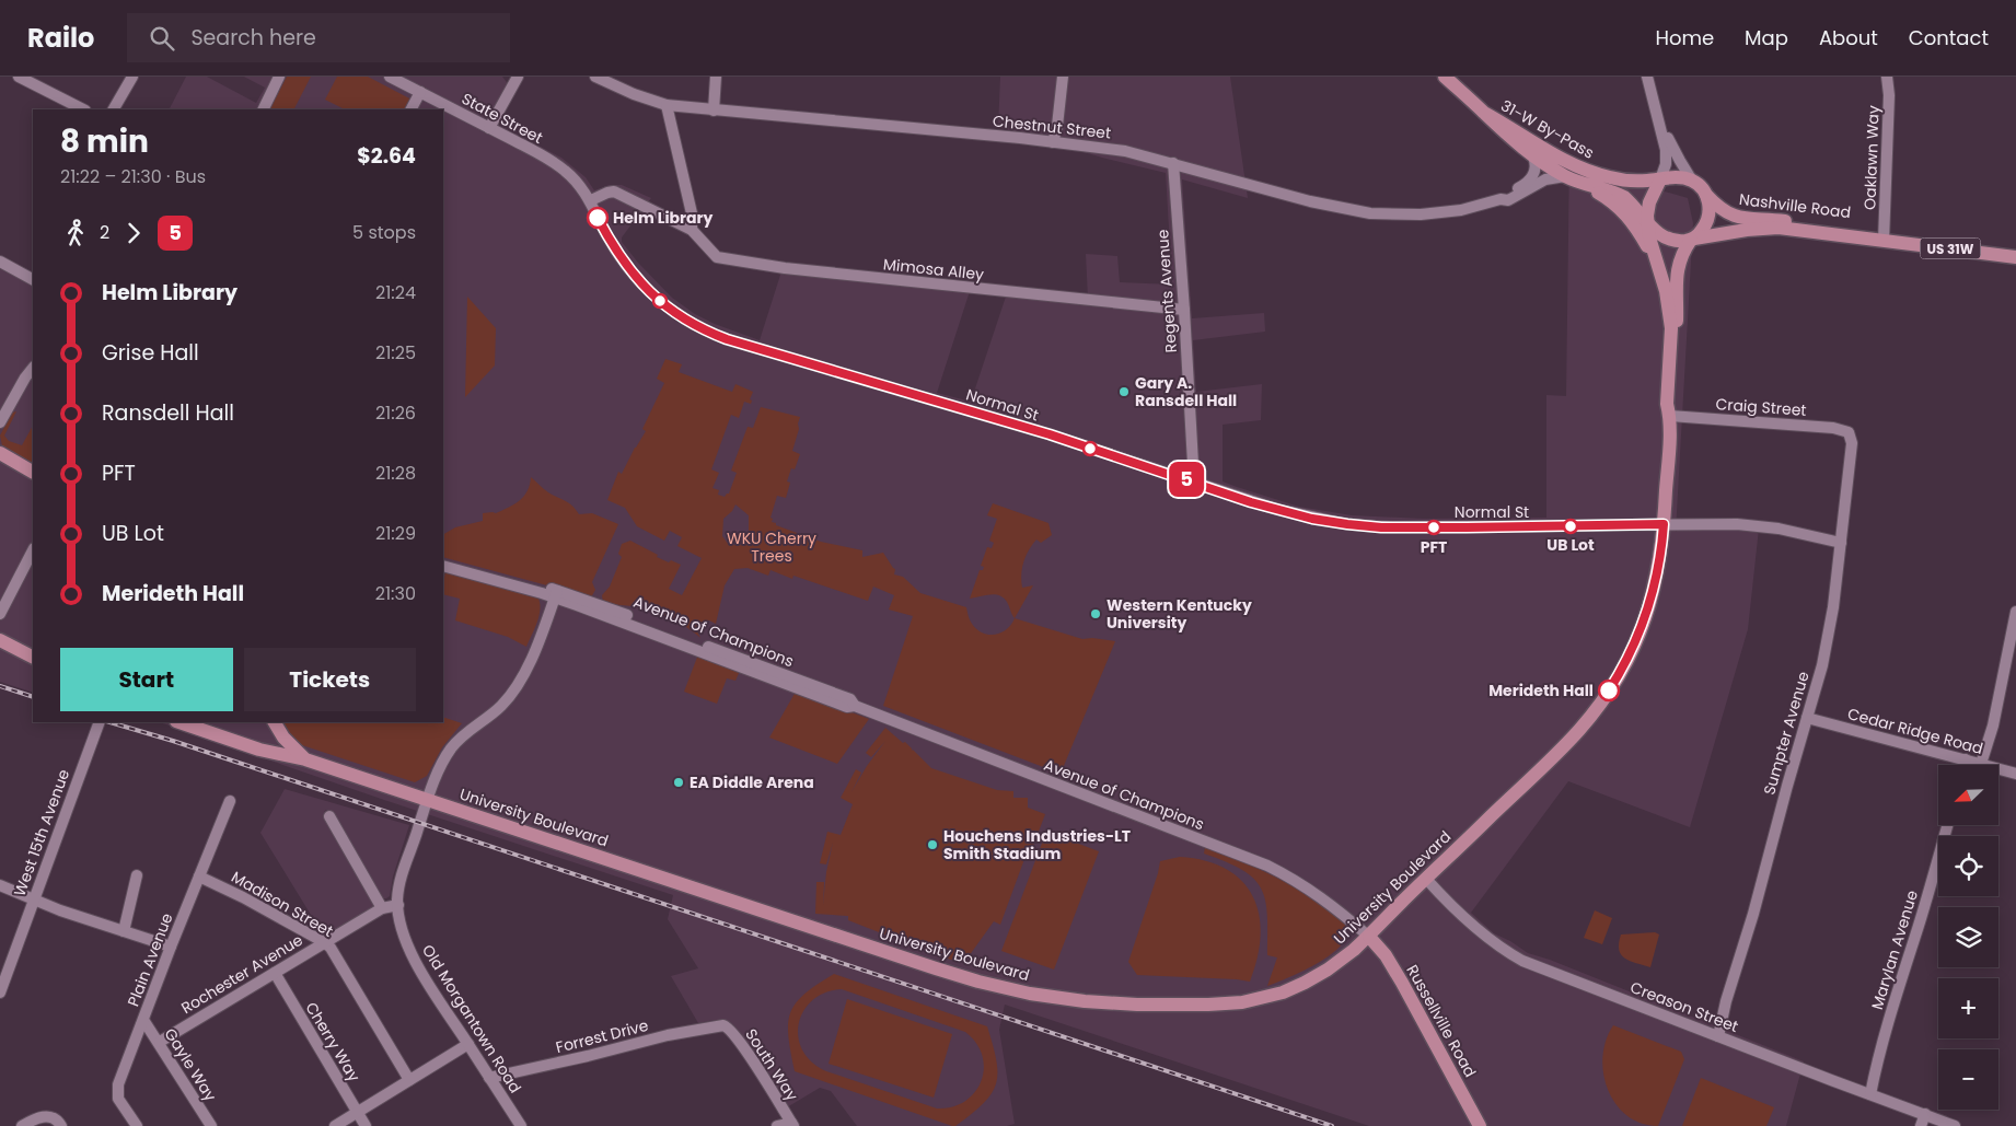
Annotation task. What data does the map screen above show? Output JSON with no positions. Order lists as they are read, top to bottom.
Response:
{
  "streets": {
    "main road": [
      "31-W By-Pass",
      "Nashville Road",
      "US 31W",
      "University Boulevard",
      "Russellville Road"
    ],
    "street": [
      "State Street",
      "Chestnut Street",
      "Oaklawn Way",
      "Mimosa Alley",
      "Regents Avenue",
      "Normal St",
      "Craig Street",
      "Avenue of Champions",
      "Cedar Ridge Road",
      "Sumpter Avenue",
      "West 15th Avenue",
      "Madison Street",
      "Marylan Avenue",
      "Plain Avenue",
      "Rochester Avenue",
      "Creason Street",
      "Old Morgantown Road",
      "Forrest Drive",
      "Cherry Way",
      "Gayle Way",
      "South Way"
    ]
  },
  "crossings": [
    ["State Street", "Mimosa Alley"],
    ["State Street", "Normal St"],
    ["Chestnut Street", "31-W By-Pass"],
    ["Chestnut Street", "Regents Avenue"],
    ["31-W By-Pass", "Nashville Road"],
    ["31-W By-Pass", "University Boulevard"],
    ["Oaklawn Way", "Nashville Road"],
    ["Nashville Road", "University Boulevard"],
    ["Mimosa Alley", "Regents Avenue"],
    ["Mimosa Alley", "Normal St"],
    ["Regents Avenue", "Normal St"],
    ["Normal St", "Sumpter Avenue"],
    ["Normal St", "University Boulevard"],
    ["Craig Street", "Sumpter Avenue"],
    ["Craig Street", "University Boulevard"],
    ["Avenue of Champions", "University Boulevard"],
    ["Avenue of Champions", "Old Morgantown Road"],
    ["Avenue of Champions", "Russellville Road"],
    ["Cedar Ridge Road", "Sumpter Avenue"],
    ["Sumpter Avenue", "Creason Street"],
    ["University Boulevard", "Creason Street"],
    ["University Boulevard", "Old Morgantown Road"],
    ["University Boulevard", "Russellville Road"],
    ["Madison Street", "Plain Avenue"],
    ["Madison Street", "Rochester Avenue"],
    ["Marylan Avenue", "Creason Street"],
    ["Plain Avenue", "Gayle Way"],
    ["Rochester Avenue", "Old Morgantown Road"],
    ["Rochester Avenue", "Cherry Way"],
    ["Rochester Avenue", "Gayle Way"],
    ["Old Morgantown Road", "Forrest Drive"],
    ["Forrest Drive", "South Way"]
  ],
  "parks": ["WKU Cherry Trees"],
  "places": [
    "Helm Library",
    "Gary A. Ransdell Hall",
    "UB Lot",
    "PFT",
    "Western Kentucky University",
    "Merideth Hall",
    "EA Diddle Arena",
    "Houchens Industries-LT Smith Stadium"
  ],
  "lines": ["bus line 5"],
  "north": "bottom left",
  "page": {
    "header": "Railo",
    "search": "Search here",
    "nav": [
      "Home",
      "Map",
      "About",
      "Contact"
    ],
    "on_map": "5",
    "heading": ["8 min", "21:22 – 21:30 · Bus", "$2.64"],
    "legs": ["2", "5", "5 stops"],
    "list": [
      {
        "name": "Helm Library",
        "value": "21:24"
      },
      {
        "name": "Grise Hall",
        "value": "21:25"
      },
      {
        "name": "Ransdell Hall",
        "value": "21:26"
      },
      {
        "name": "PFT",
        "value": "21:28"
      },
      {
        "name": "UB Lot",
        "value": "21:29"
      },
      {
        "name": "Merideth Hall",
        "value": "21:30"
      }
    ],
    "buttons": ["Start", "Tickets"],
    "map_buttons": ["+", "−"]
  }
}
